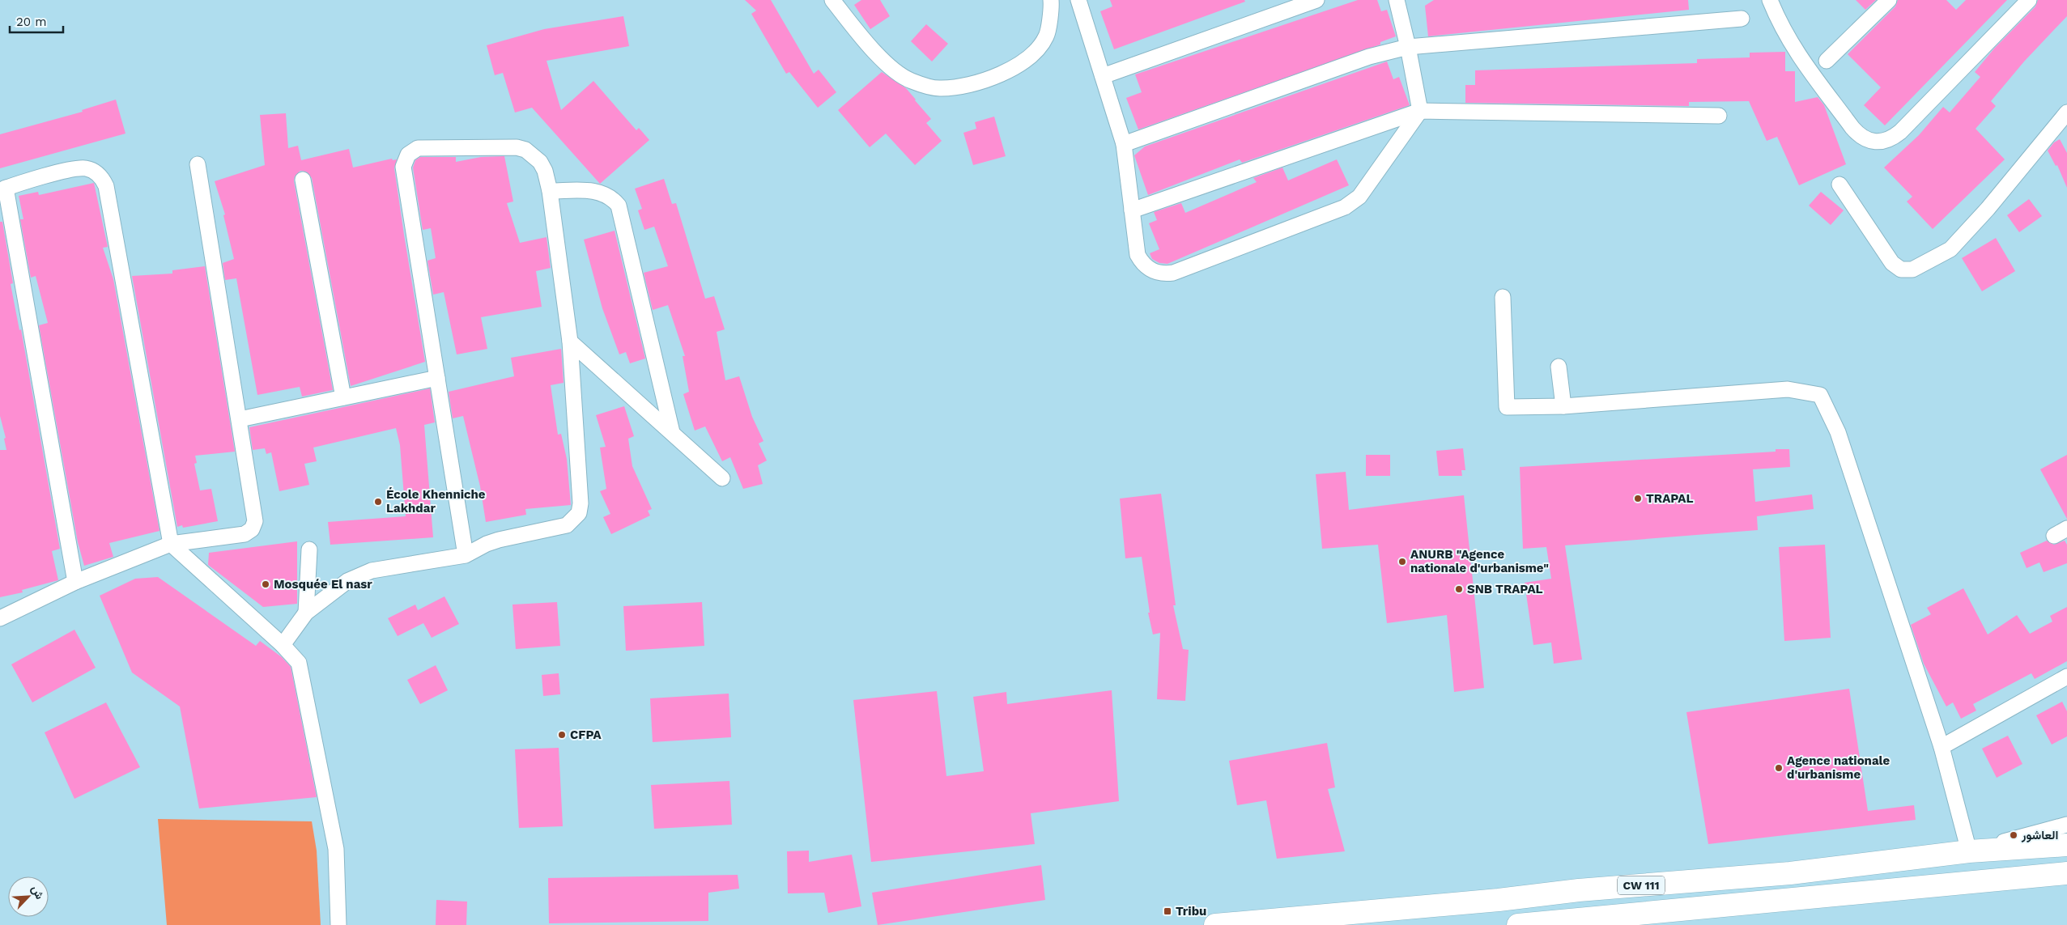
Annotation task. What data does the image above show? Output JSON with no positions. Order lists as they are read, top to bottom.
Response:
{
  "streets": {
    "main road": ["CW 111"]
  },
  "places": {
    "other": [
      "TRAPAL",
      "École Khenniche Lakhdar",
      "ANURB \"Agence nationale d'urbanisme\"",
      "Mosquée El nasr",
      "SNB TRAPAL",
      "CFPA",
      "Agence nationale d'urbanisme",
      "العاشور"
    ],
    "transit": ["Tribu"]
  },
  "scale_bar": "20 m",
  "north": "top right"
}
